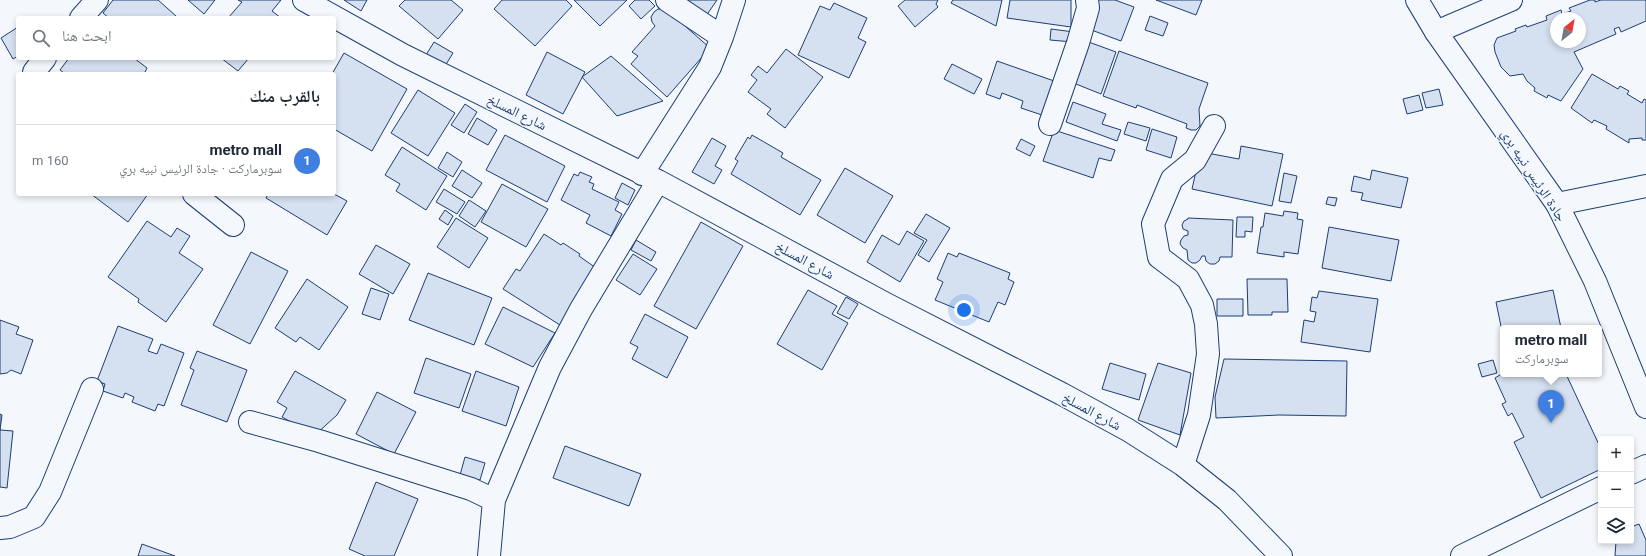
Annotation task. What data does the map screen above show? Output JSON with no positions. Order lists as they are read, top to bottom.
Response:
{
  "streets": {
    "street": ["شارع المسلخ", "جادة الرئيس نبيه بري"]
  },
  "north": "top right",
  "page": {
    "search": "ابحث هنا",
    "heading": "بالقرب منك",
    "list": [
      {
        "mark": "1",
        "name": "metro mall",
        "note": "سوبرماركت · جادة الرئيس نبيه بري",
        "value": "160 m"
      }
    ],
    "popup": ["metro mall", "سوبرماركت"],
    "pins": "1",
    "map_buttons": ["+", "−"]
  }
}
